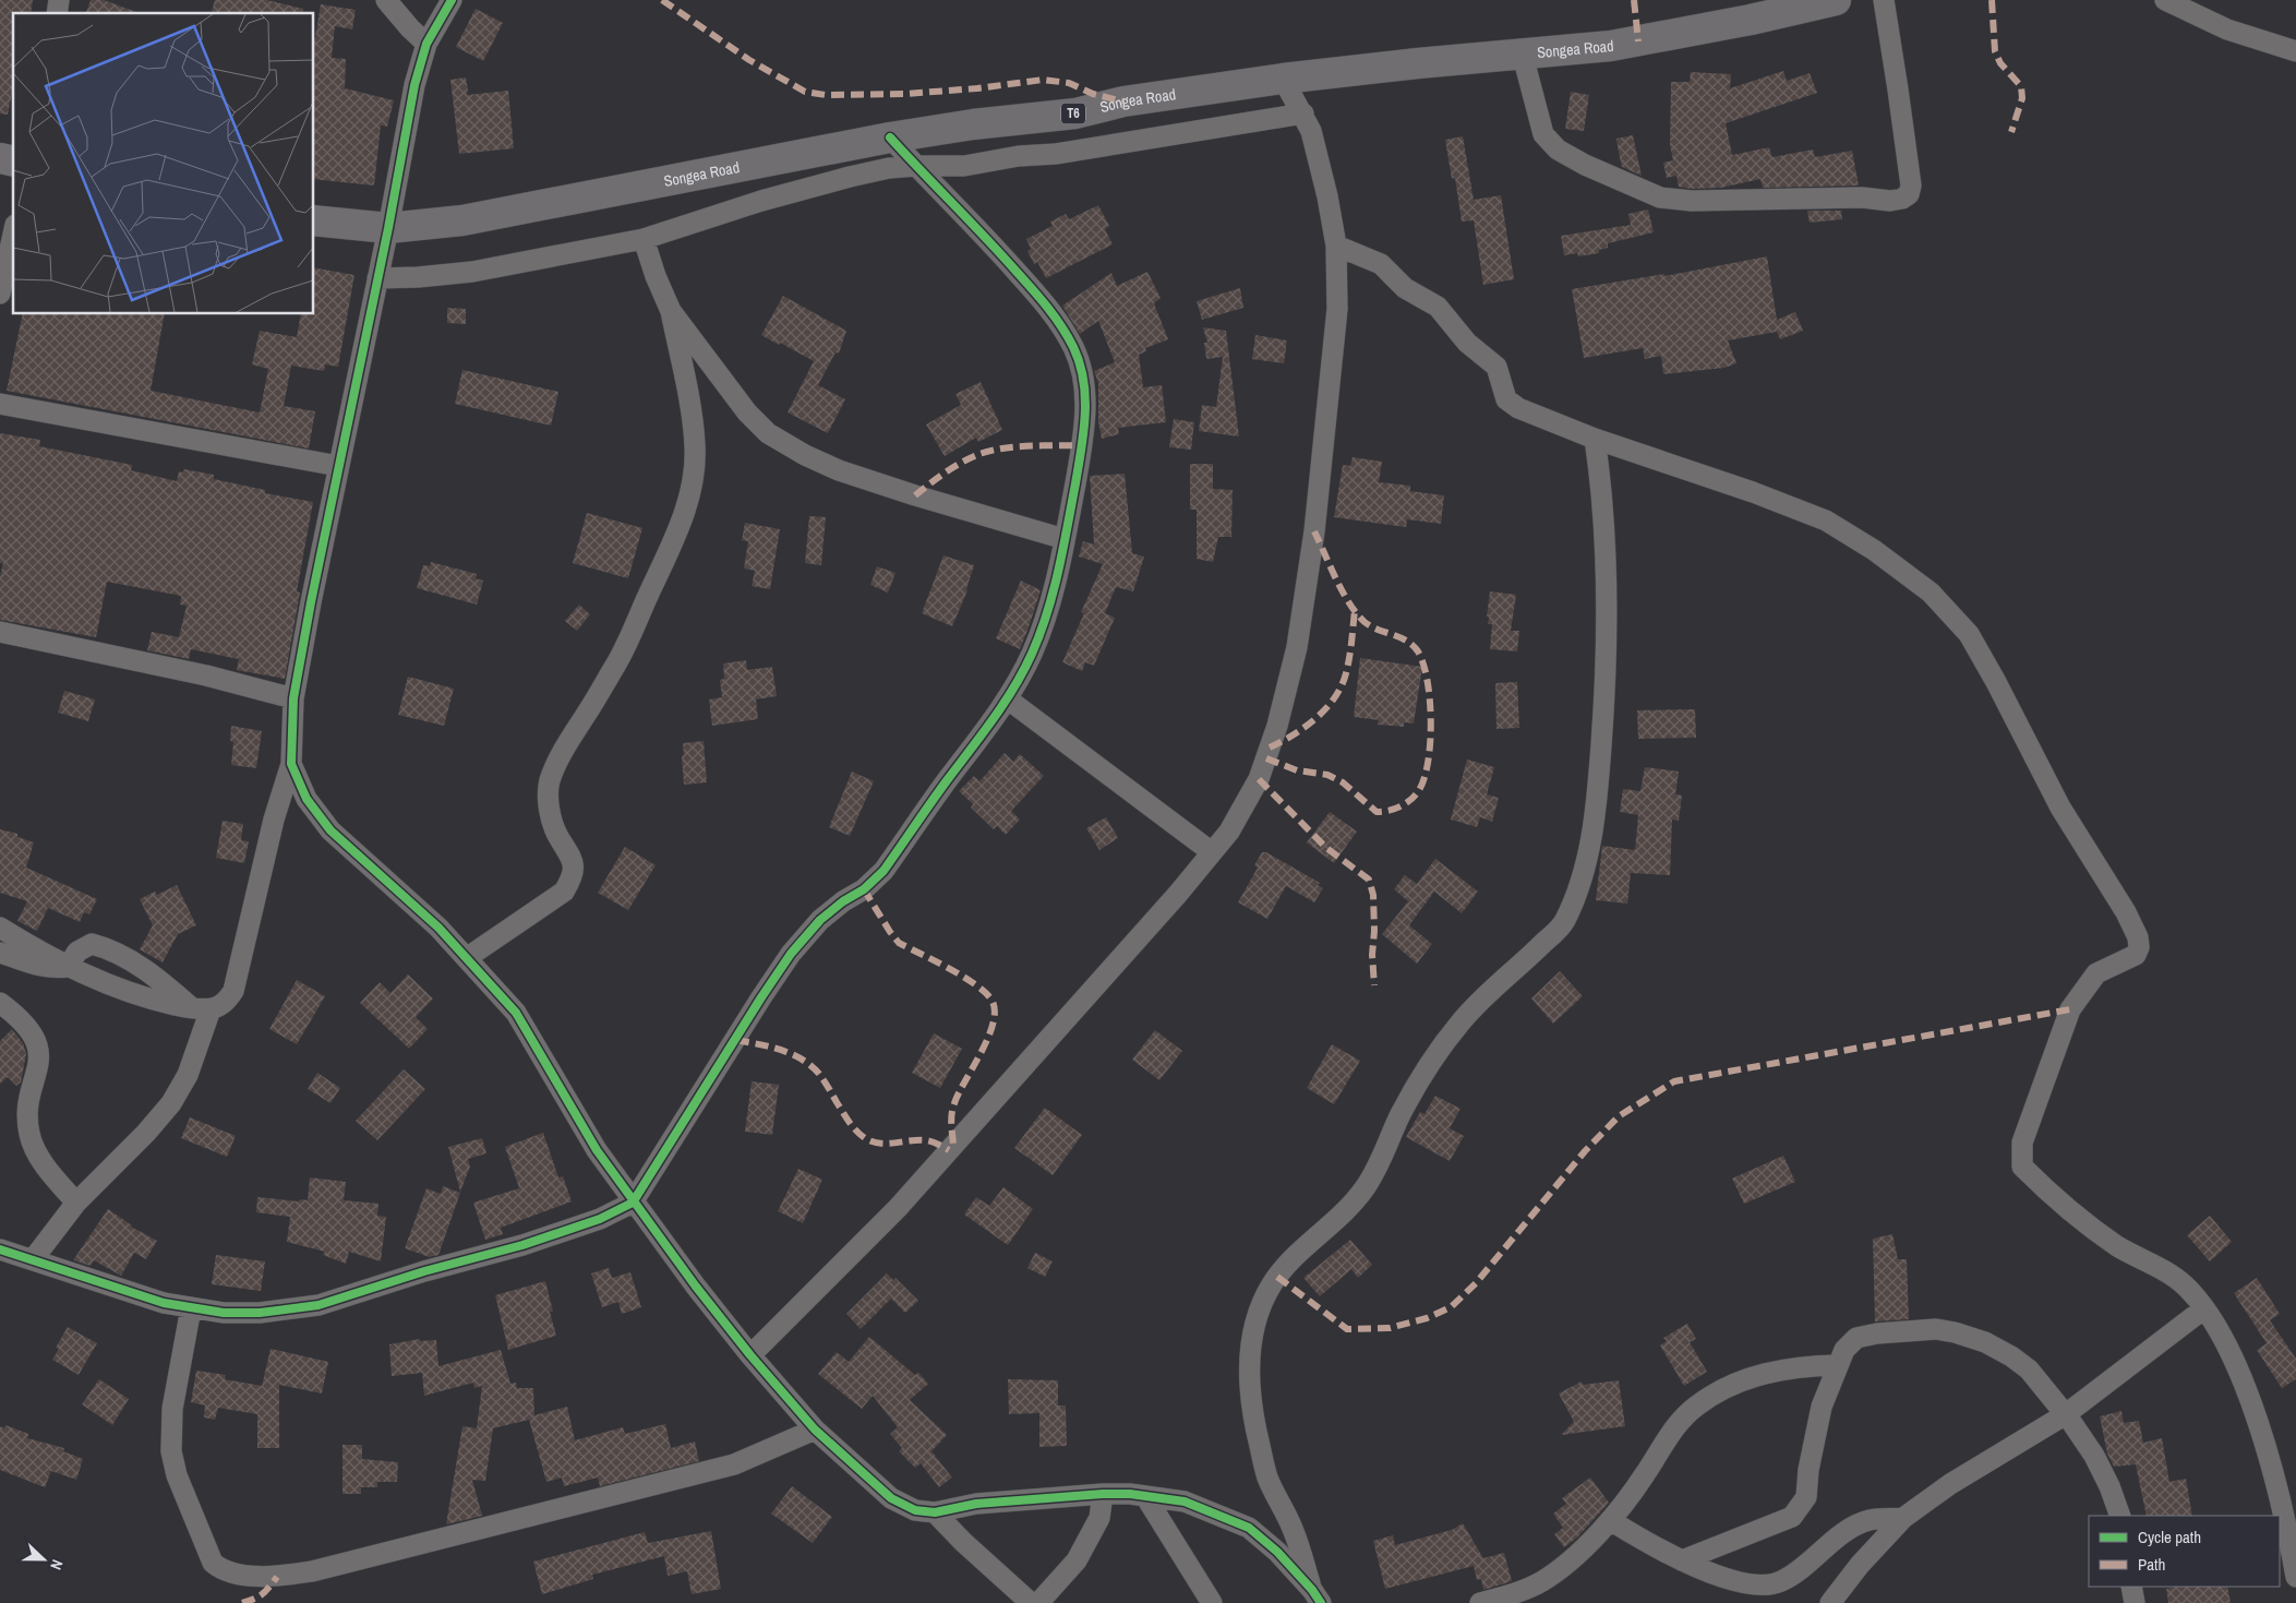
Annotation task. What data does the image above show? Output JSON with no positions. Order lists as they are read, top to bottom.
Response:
{
  "streets": {
    "highway": ["Songea Road", "T6"]
  },
  "legend": ["Cycle path", "Path"],
  "north": "right"
}
